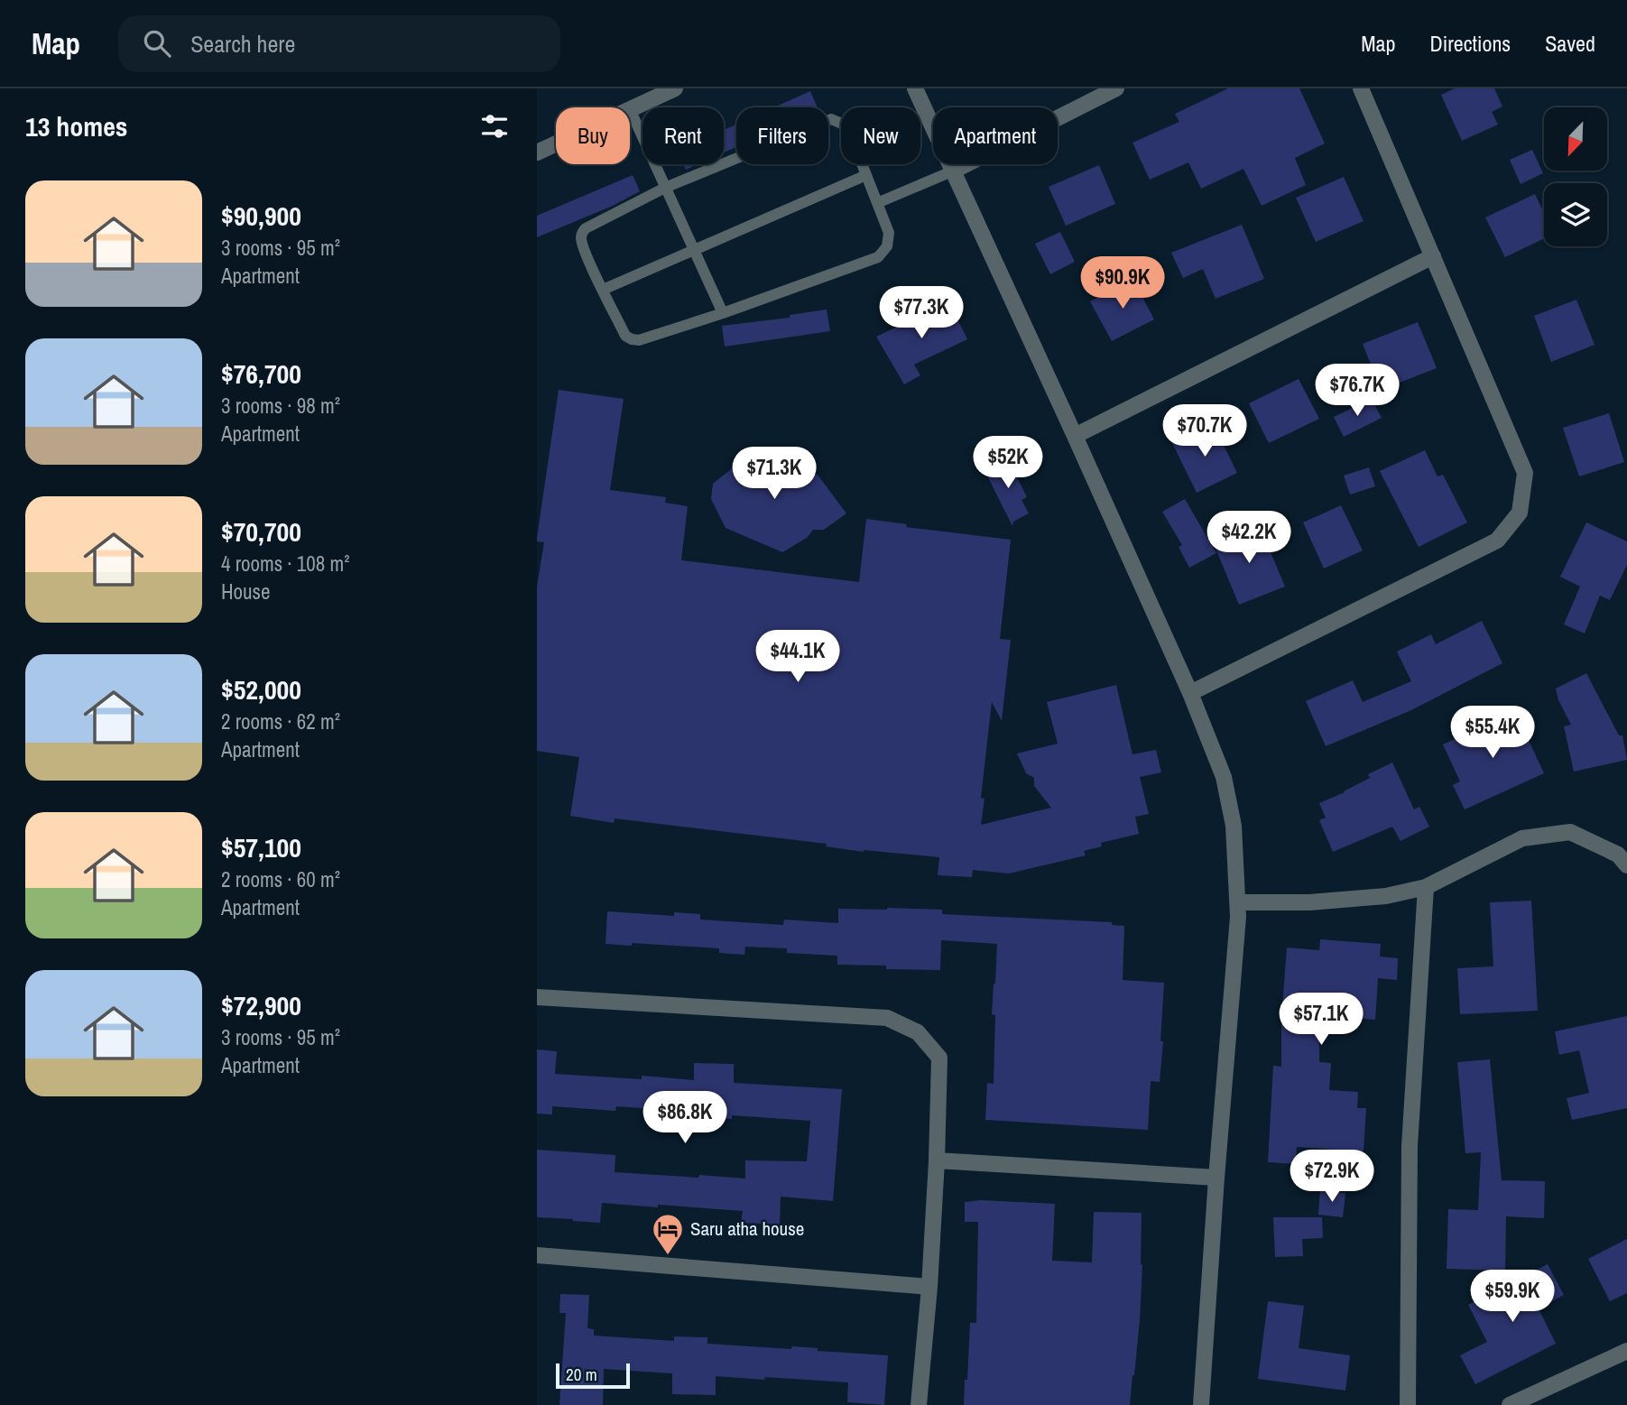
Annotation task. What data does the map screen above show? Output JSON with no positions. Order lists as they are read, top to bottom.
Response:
{
  "places": {
    "hotel": ["Saru atha house"]
  },
  "scale_bar": "20 m",
  "north": "bottom left",
  "page": {
    "header": "Map",
    "search": "Search here",
    "nav": ["Map", "Directions", "Saved"],
    "heading": "13 homes",
    "chip": [
      "Buy",
      "Rent",
      "Filters",
      "New",
      "Apartment"
    ],
    "list": [
      {
        "name": "$90,900",
        "note": "3 rooms · 95 m² · Apartment"
      },
      {
        "name": "$76,700",
        "note": "3 rooms · 98 m² · Apartment"
      },
      {
        "name": "$70,700",
        "note": "4 rooms · 108 m² · House"
      },
      {
        "name": "$52,000",
        "note": "2 rooms · 62 m² · Apartment"
      },
      {
        "name": "$57,100",
        "note": "2 rooms · 60 m² · Apartment"
      },
      {
        "name": "$72,900",
        "note": "3 rooms · 95 m² · Apartment"
      }
    ],
    "price": [
      "$90.9K",
      "$77.3K",
      "$76.7K",
      "$70.7K",
      "$52K",
      "$71.3K",
      "$42.2K",
      "$44.1K",
      "$55.4K",
      "$57.1K",
      "$86.8K",
      "$72.9K",
      "$59.9K"
    ],
    "scale": "20 m"
  }
}
